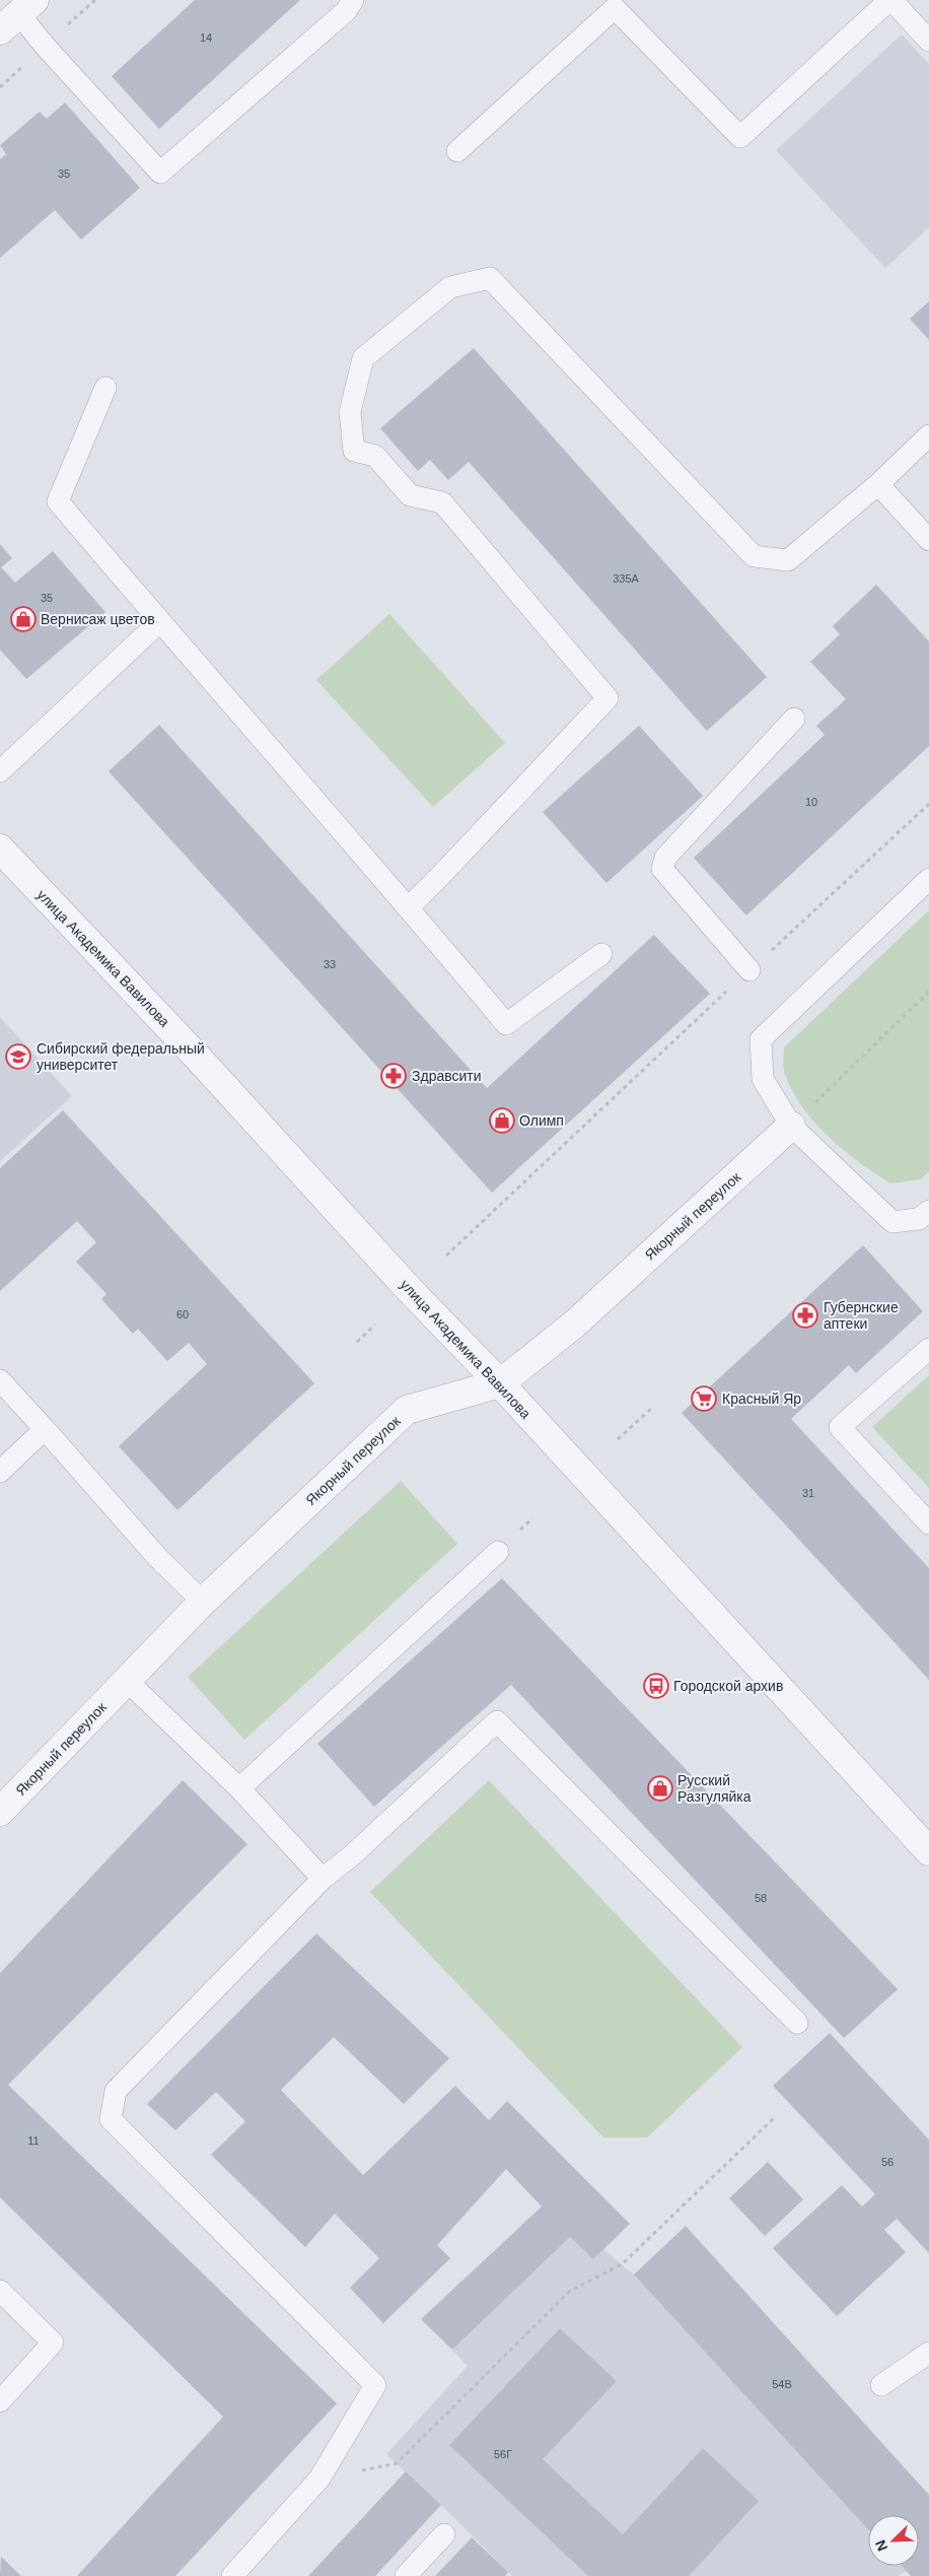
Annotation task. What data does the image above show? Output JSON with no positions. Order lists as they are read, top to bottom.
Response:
{
  "streets": {
    "street": ["улица Академика Вавилова", "Якорный переулок"]
  },
  "crossings": [
    ["улица Академика Вавилова", "Якорный переулок"]
  ],
  "places": {
    "shop": ["Вернисаж цветов", "Олимп", "Русский Разгуляйка"],
    "school or university": ["Сибирский федеральный университет"],
    "pharmacy": ["Здравсити", "Губернские аптеки"],
    "supermarket": ["Красный Яр"],
    "bus stop": ["Городской архив"]
  },
  "house_numbers": [
    "14",
    "35",
    "335А",
    "35",
    "10",
    "33",
    "60",
    "31",
    "58",
    "11",
    "56",
    "54В",
    "56Г"
  ],
  "north": "bottom left"
}
